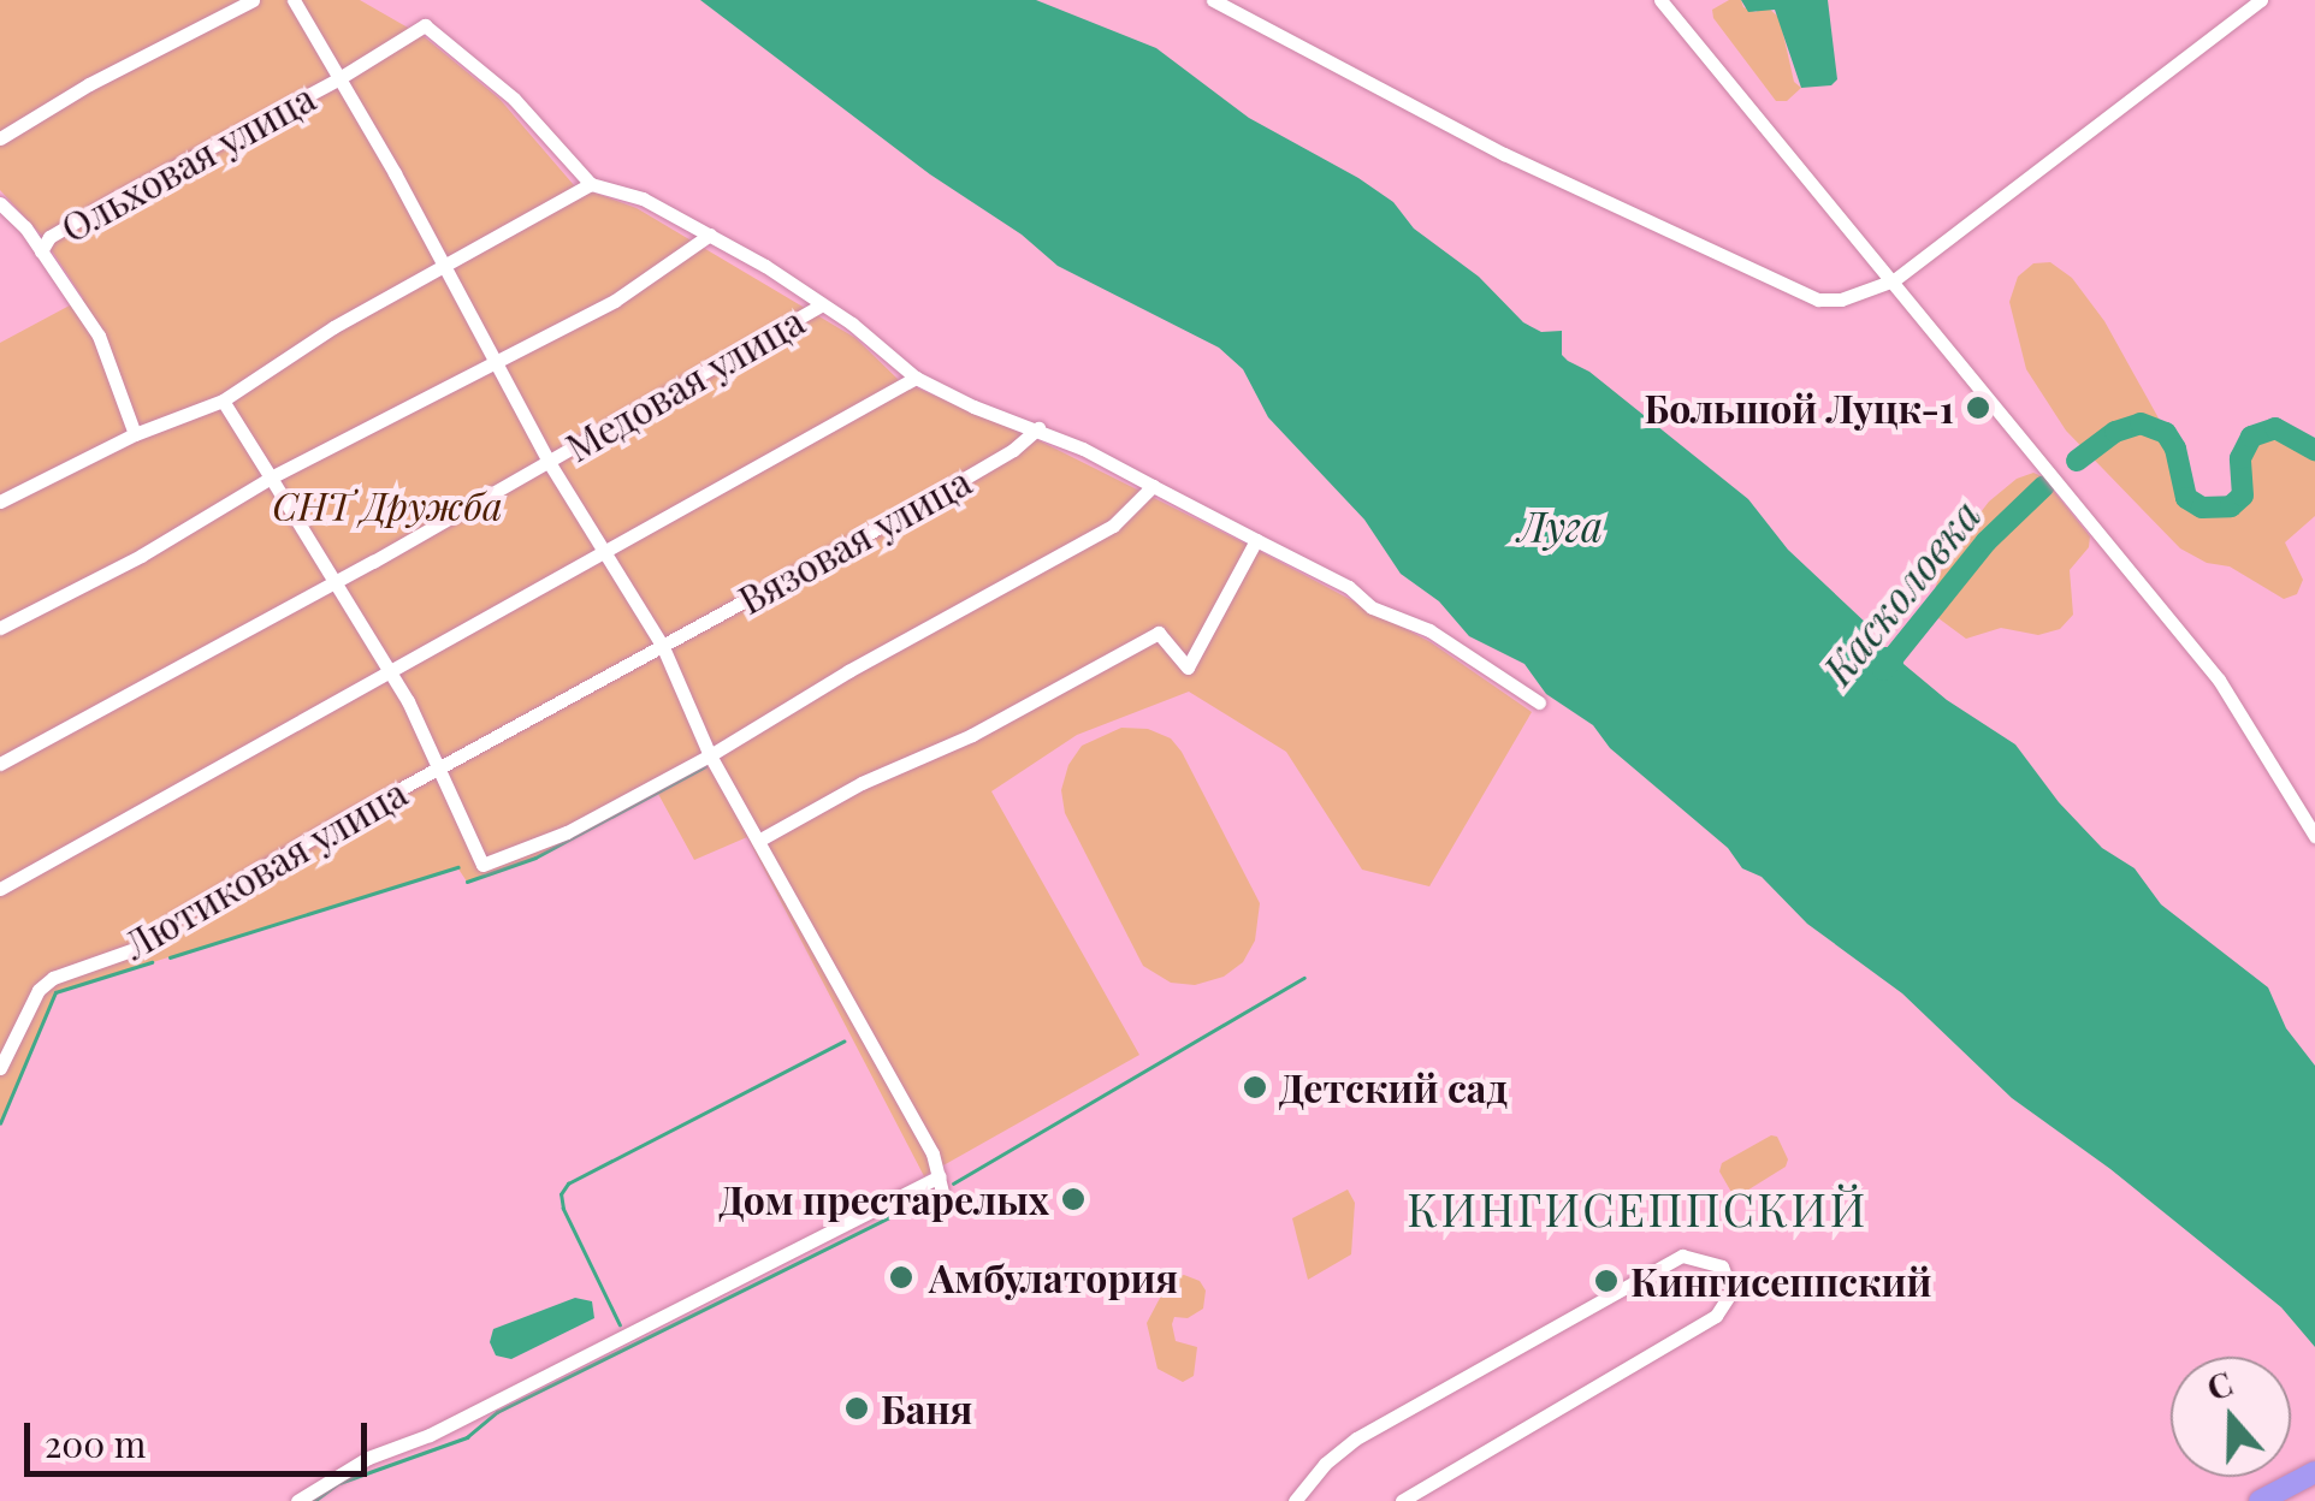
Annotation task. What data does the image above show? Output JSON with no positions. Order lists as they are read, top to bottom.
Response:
{
  "streets": {
    "street": [
      "Ольховая улица",
      "Медовая улица",
      "Вязовая улица",
      "Лютиковая улица"
    ]
  },
  "crossings": [
    ["Вязовая улица", "Лютиковая улица"]
  ],
  "districts": ["КИНГИСЕППСКИЙ"],
  "water": ["Луга", "Касколовка"],
  "parks": ["СНТ Дружба"],
  "places": [
    "Большой Луцк-1",
    "Детский сад",
    "Дом престарелых",
    "Амбулатория",
    "Кингисеппский",
    "Баня"
  ],
  "scale_bar": "200 m",
  "north": "top"
}
